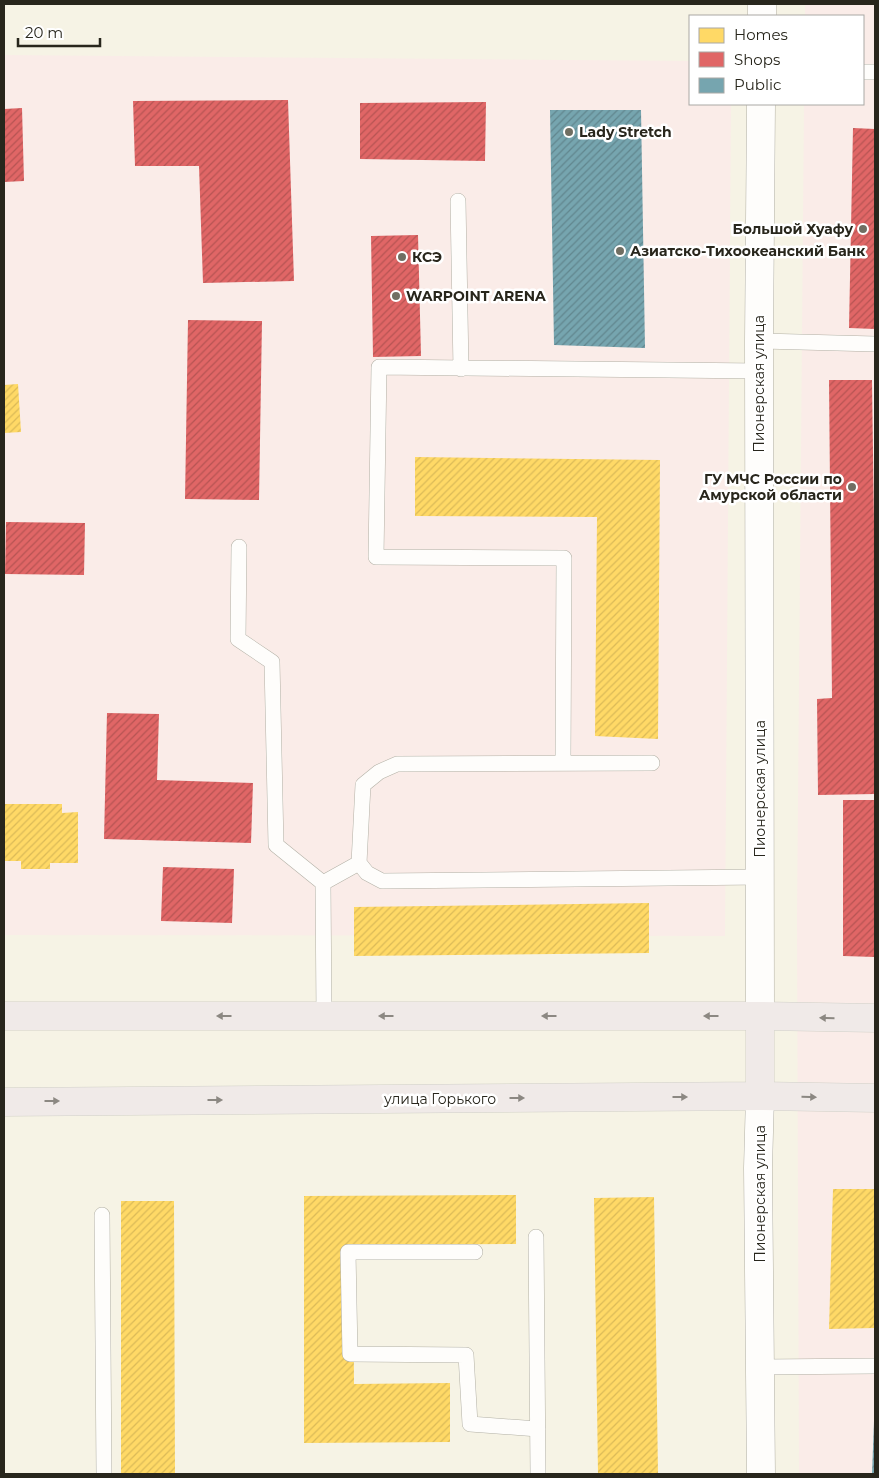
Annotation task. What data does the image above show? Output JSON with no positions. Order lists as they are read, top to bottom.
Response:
{
  "streets": {
    "main road": ["Пионерская улица", "улица Горького"]
  },
  "crossings": [
    ["Пионерская улица", "улица Горького"]
  ],
  "places": [
    "Lady Stretch",
    "Большой Хуафу",
    "Азиатско-Тихоокеанский Банк",
    "КСЭ",
    "WARPOINT ARENA",
    "ГУ МЧС России по Амурской области"
  ],
  "legend": ["Homes", "Shops", "Public"],
  "scale_bar": "20 m"
}
